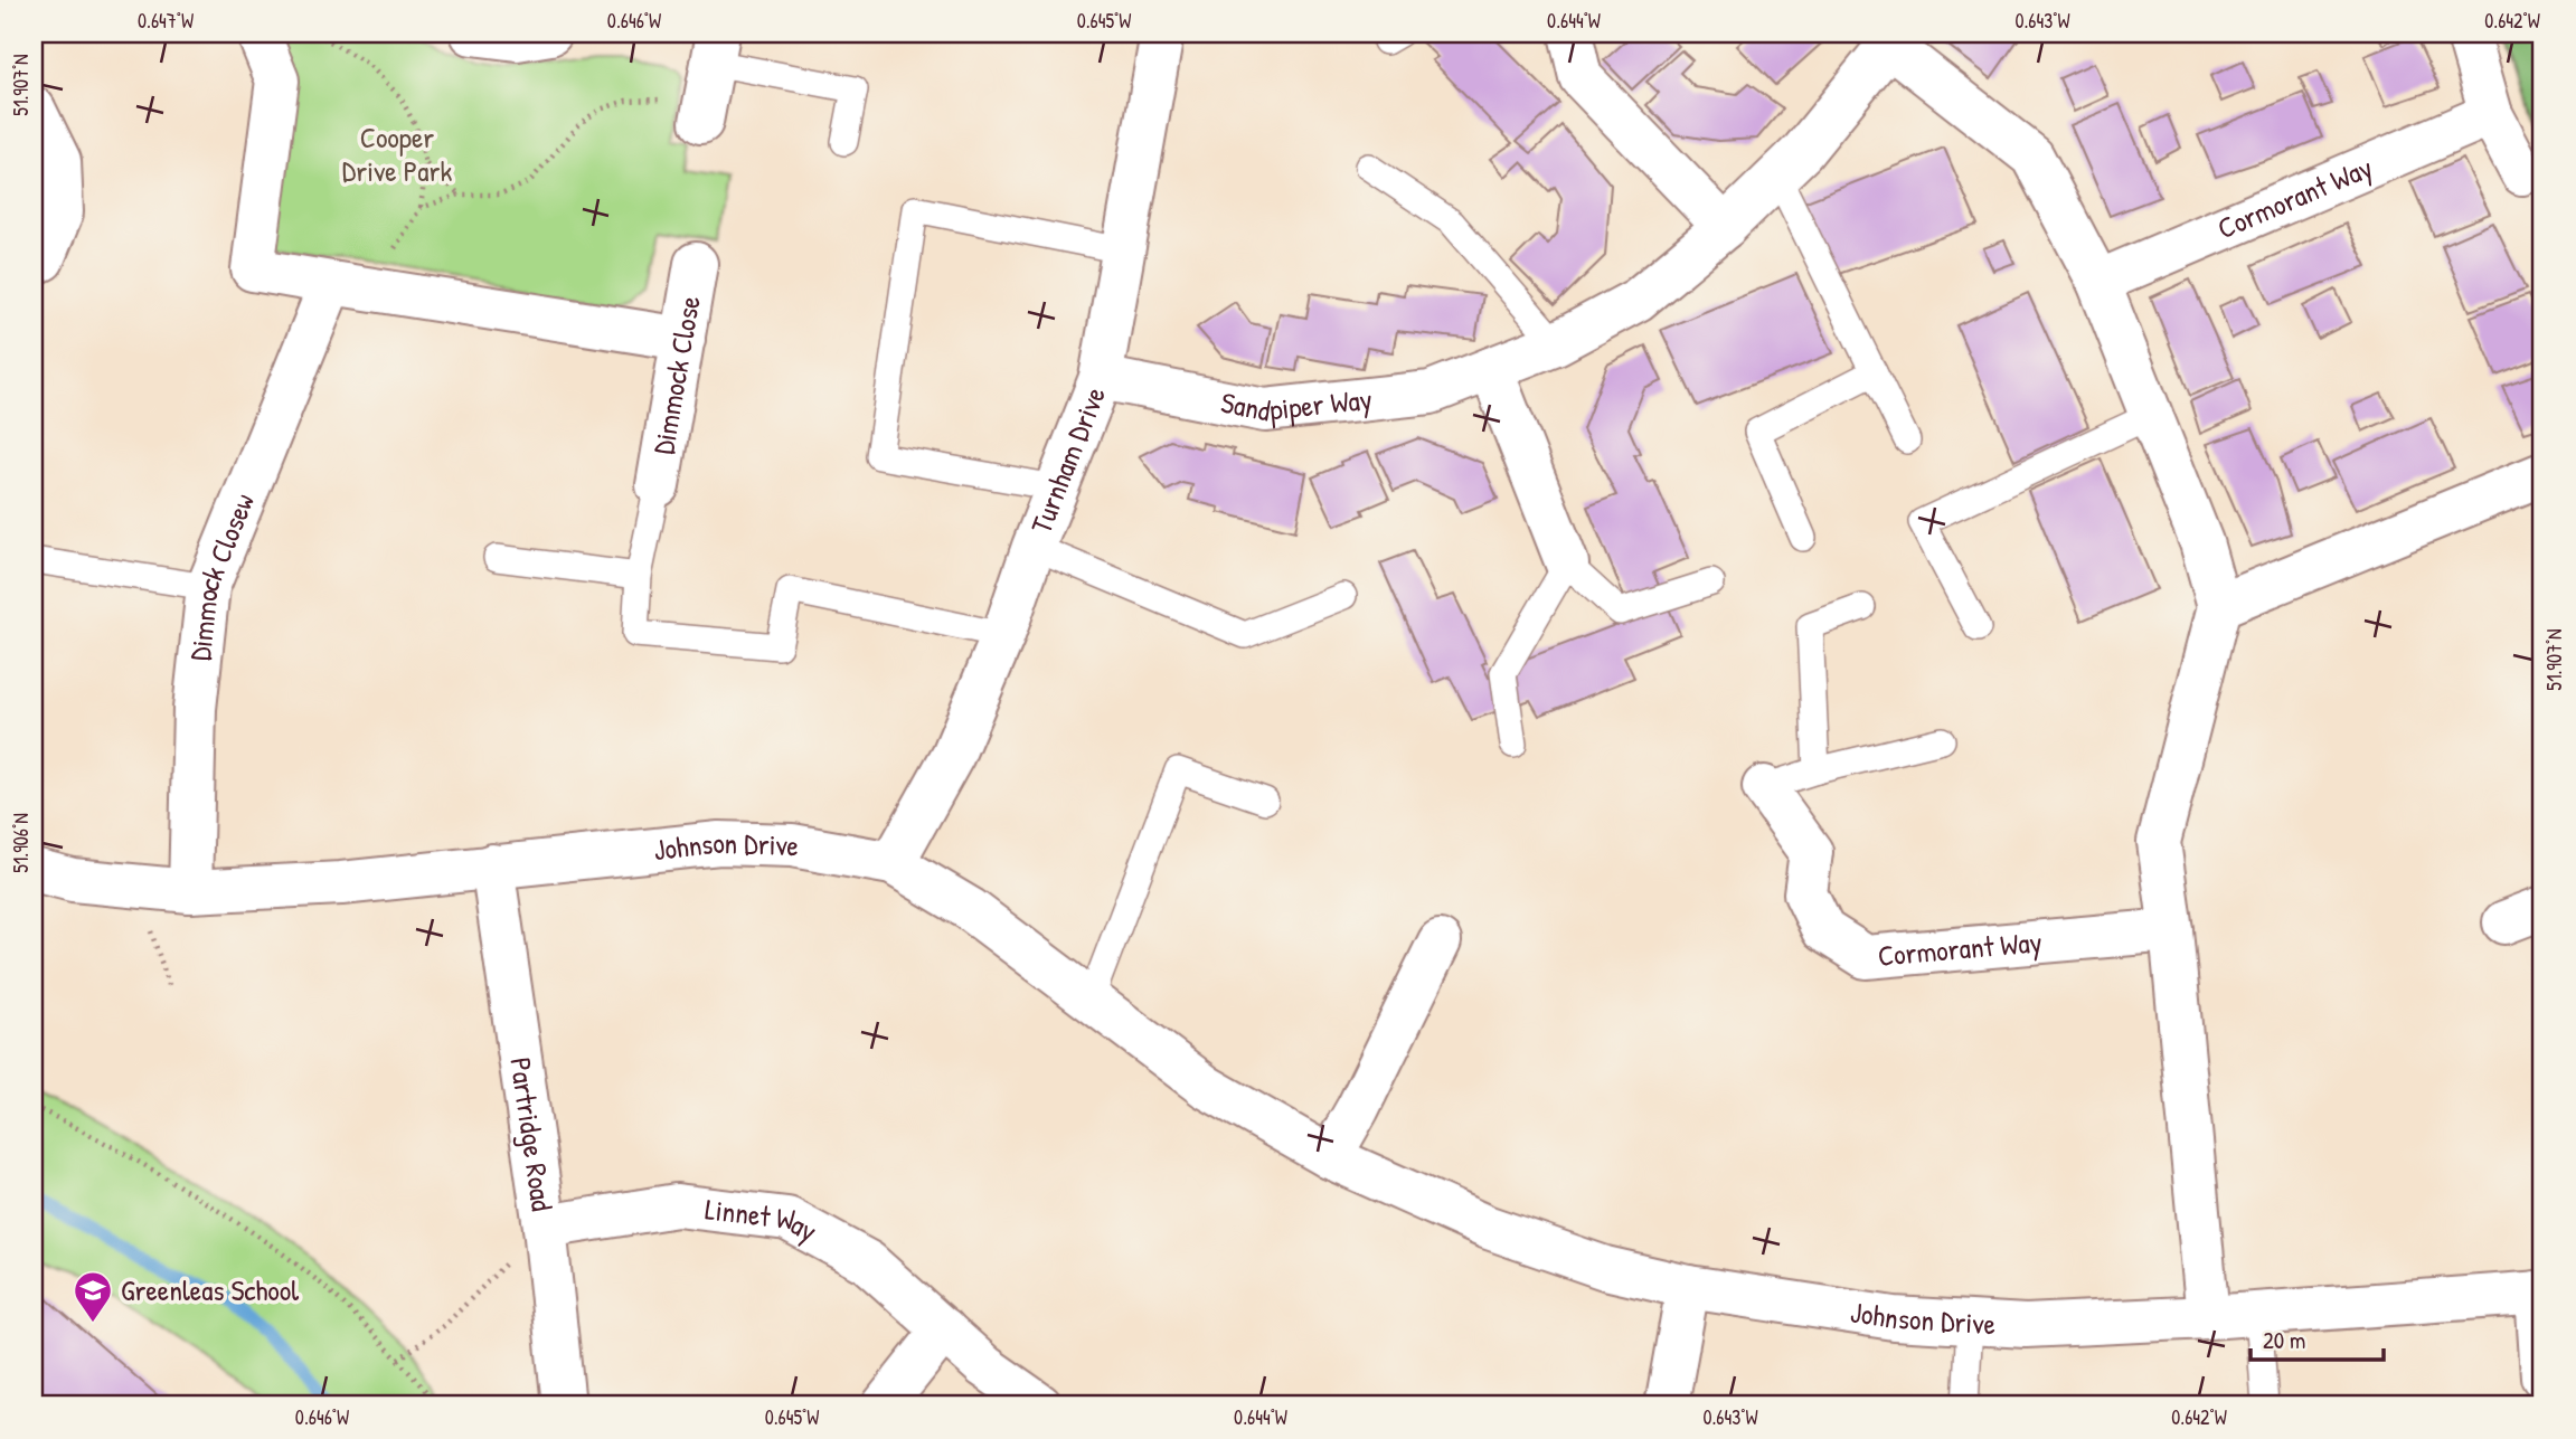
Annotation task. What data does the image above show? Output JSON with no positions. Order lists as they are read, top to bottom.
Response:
{
  "streets": {
    "street": [
      "Cormorant Way",
      "Dimmock Close",
      "Sandpiper Way",
      "Turnham Drive",
      "Dimmock Closew",
      "Johnson Drive",
      "Partridge Road",
      "Linnet Way"
    ]
  },
  "crossings": [
    ["Sandpiper Way", "Turnham Drive"],
    ["Turnham Drive", "Johnson Drive"],
    ["Dimmock Closew", "Johnson Drive"],
    ["Johnson Drive", "Partridge Road"],
    ["Partridge Road", "Linnet Way"]
  ],
  "parks": ["Cooper Drive Park"],
  "places": {
    "school or university": ["Greenleas School"]
  },
  "scale_bar": "20 m",
  "coordinates": [
    "0.647°W",
    "0.646°W",
    "0.645°W",
    "0.644°W",
    "0.643°W",
    "0.642°W",
    "51.907°N",
    "51.906°N"
  ]
}
